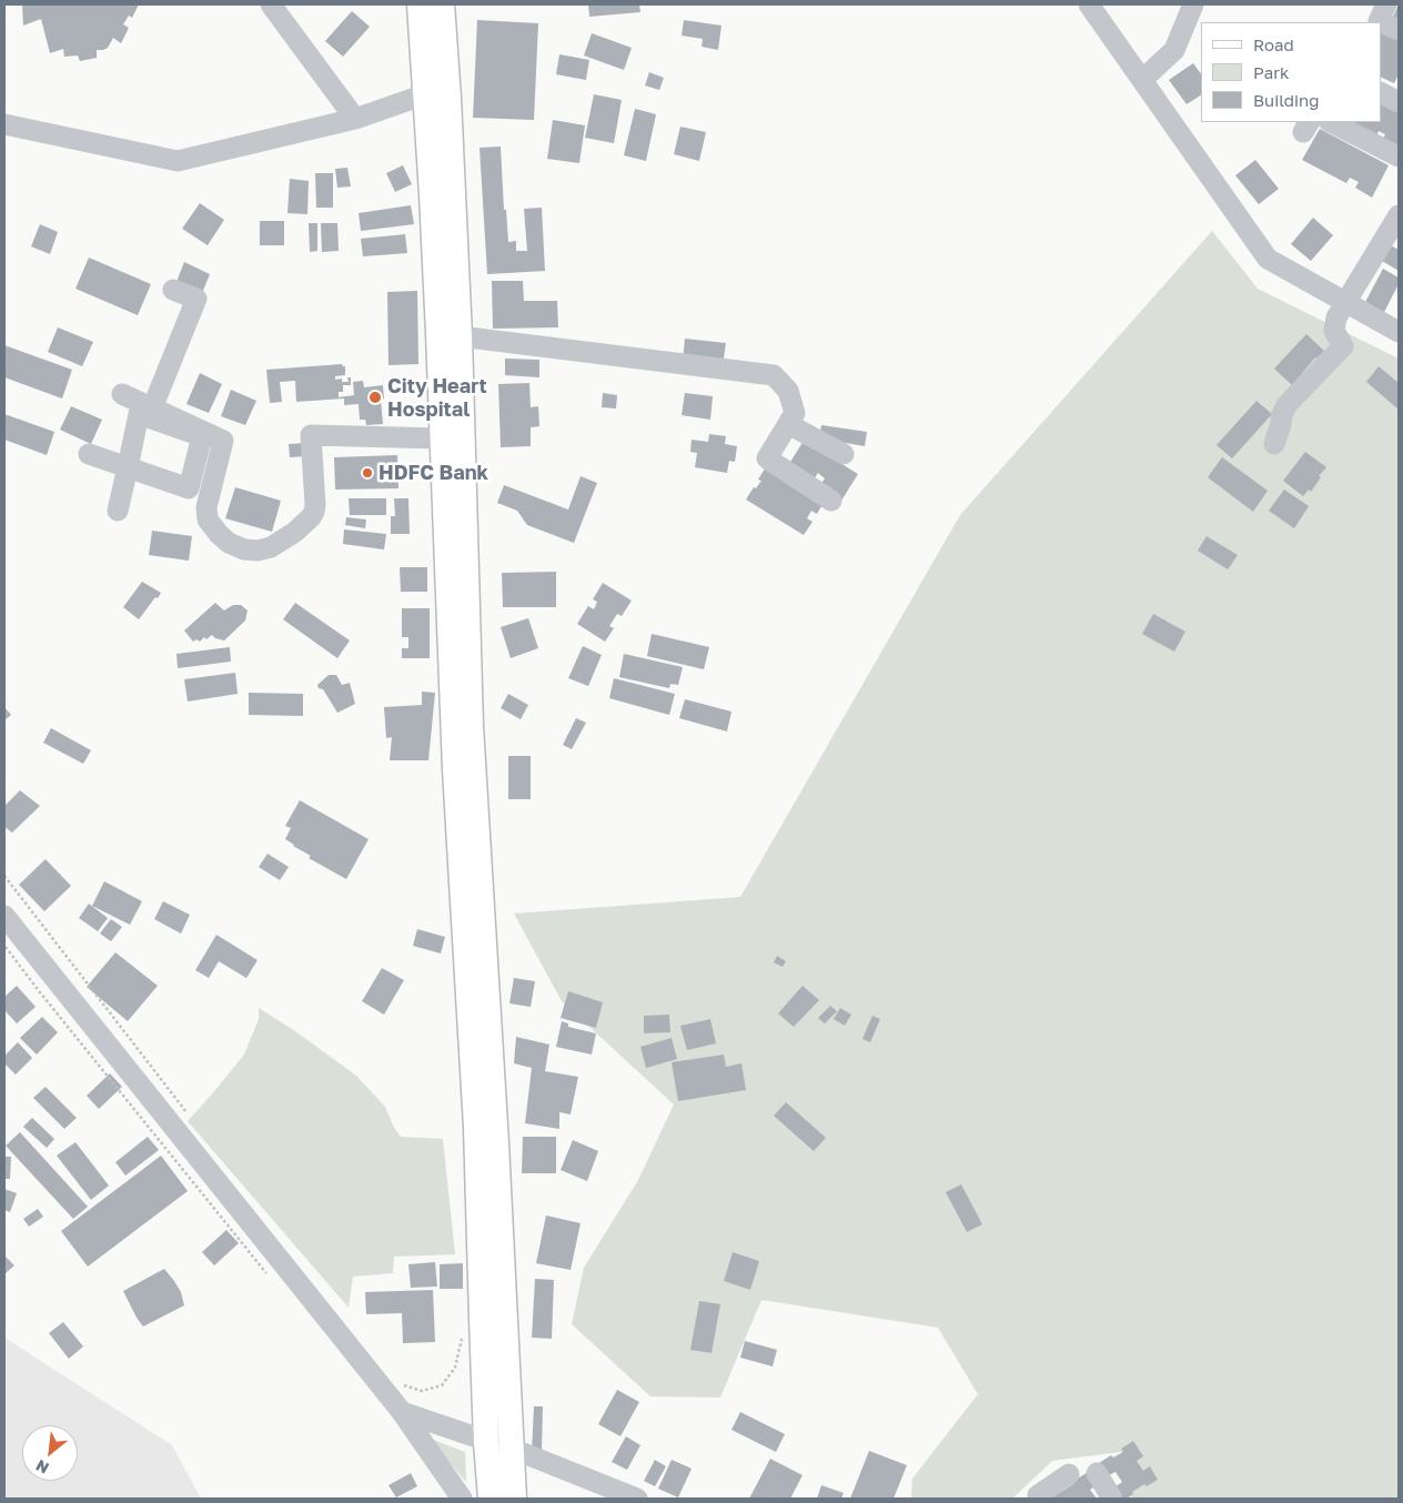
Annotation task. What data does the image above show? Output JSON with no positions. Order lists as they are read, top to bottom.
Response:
{
  "places": ["City Heart Hospital", "HDFC Bank"],
  "legend": ["Road", "Park", "Building"],
  "north": "bottom left"
}
